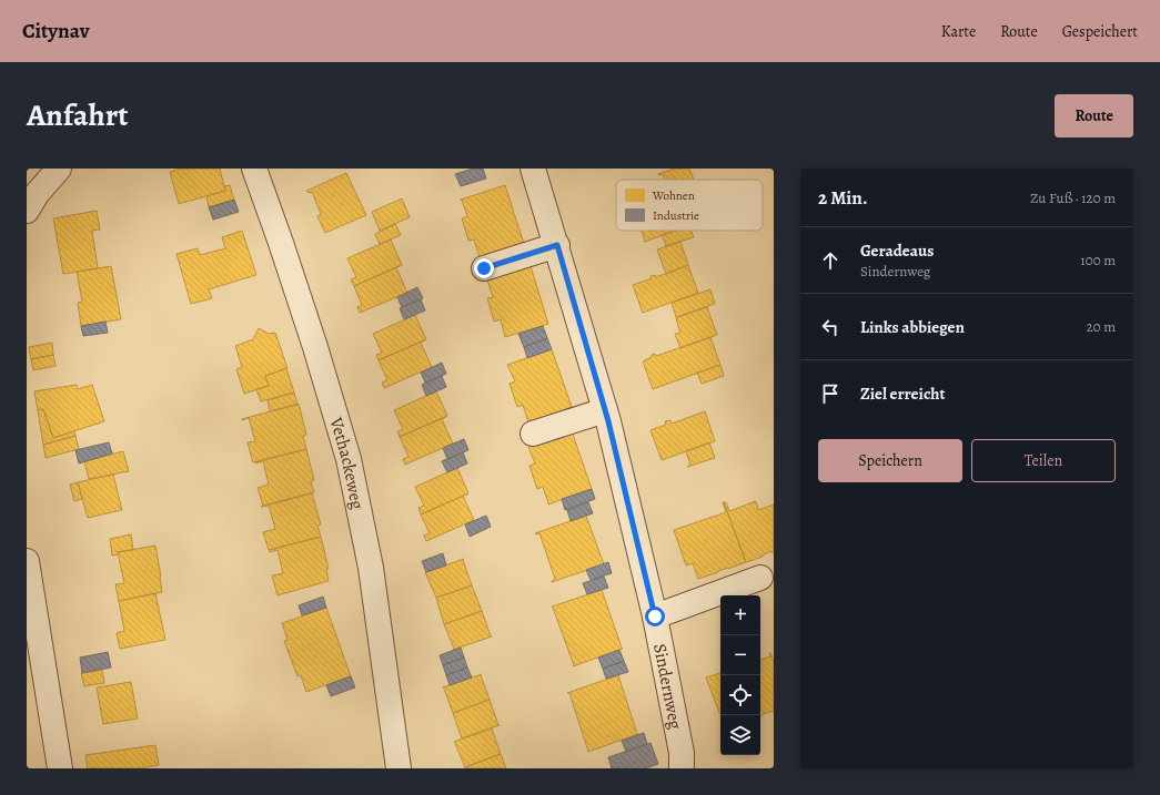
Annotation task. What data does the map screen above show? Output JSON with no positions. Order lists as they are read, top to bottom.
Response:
{
  "streets": {
    "street": ["Vethackeweg", "Sindernweg"]
  },
  "legend": ["Wohnen", "Industrie"],
  "page": {
    "header": "Citynav",
    "nav": ["Karte", "Route", "Gespeichert"],
    "title": "Anfahrt",
    "buttons": [
      "Route",
      ["Speichern", "Teilen"]
    ],
    "heading": ["2 Min.", "Zu Fuß · 120 m"],
    "list": [
      ["Geradeaus", "Sindernweg", "100 m"],
      ["Links abbiegen", "20 m"],
      "Ziel erreicht"
    ],
    "map_buttons": ["+", "−"]
  }
}
